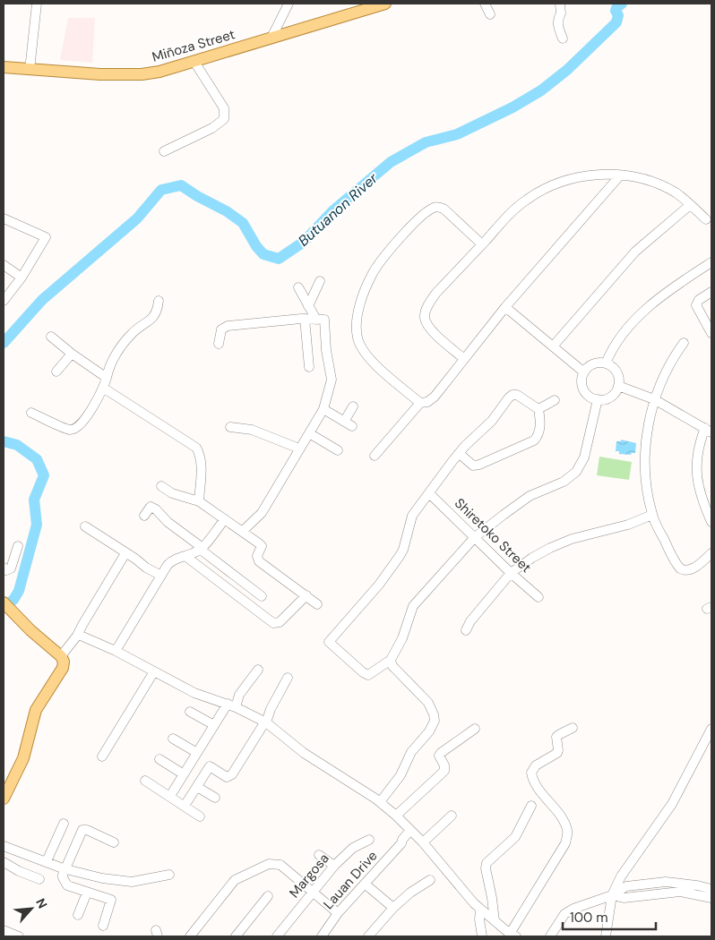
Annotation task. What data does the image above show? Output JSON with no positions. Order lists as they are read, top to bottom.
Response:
{
  "streets": {
    "main road": ["Miñoza Street"],
    "street": ["Shiretoko Street", "Margosa", "Lauan Drive"]
  },
  "water": ["Butuanon River"],
  "scale_bar": "100 m",
  "north": "top right"
}
